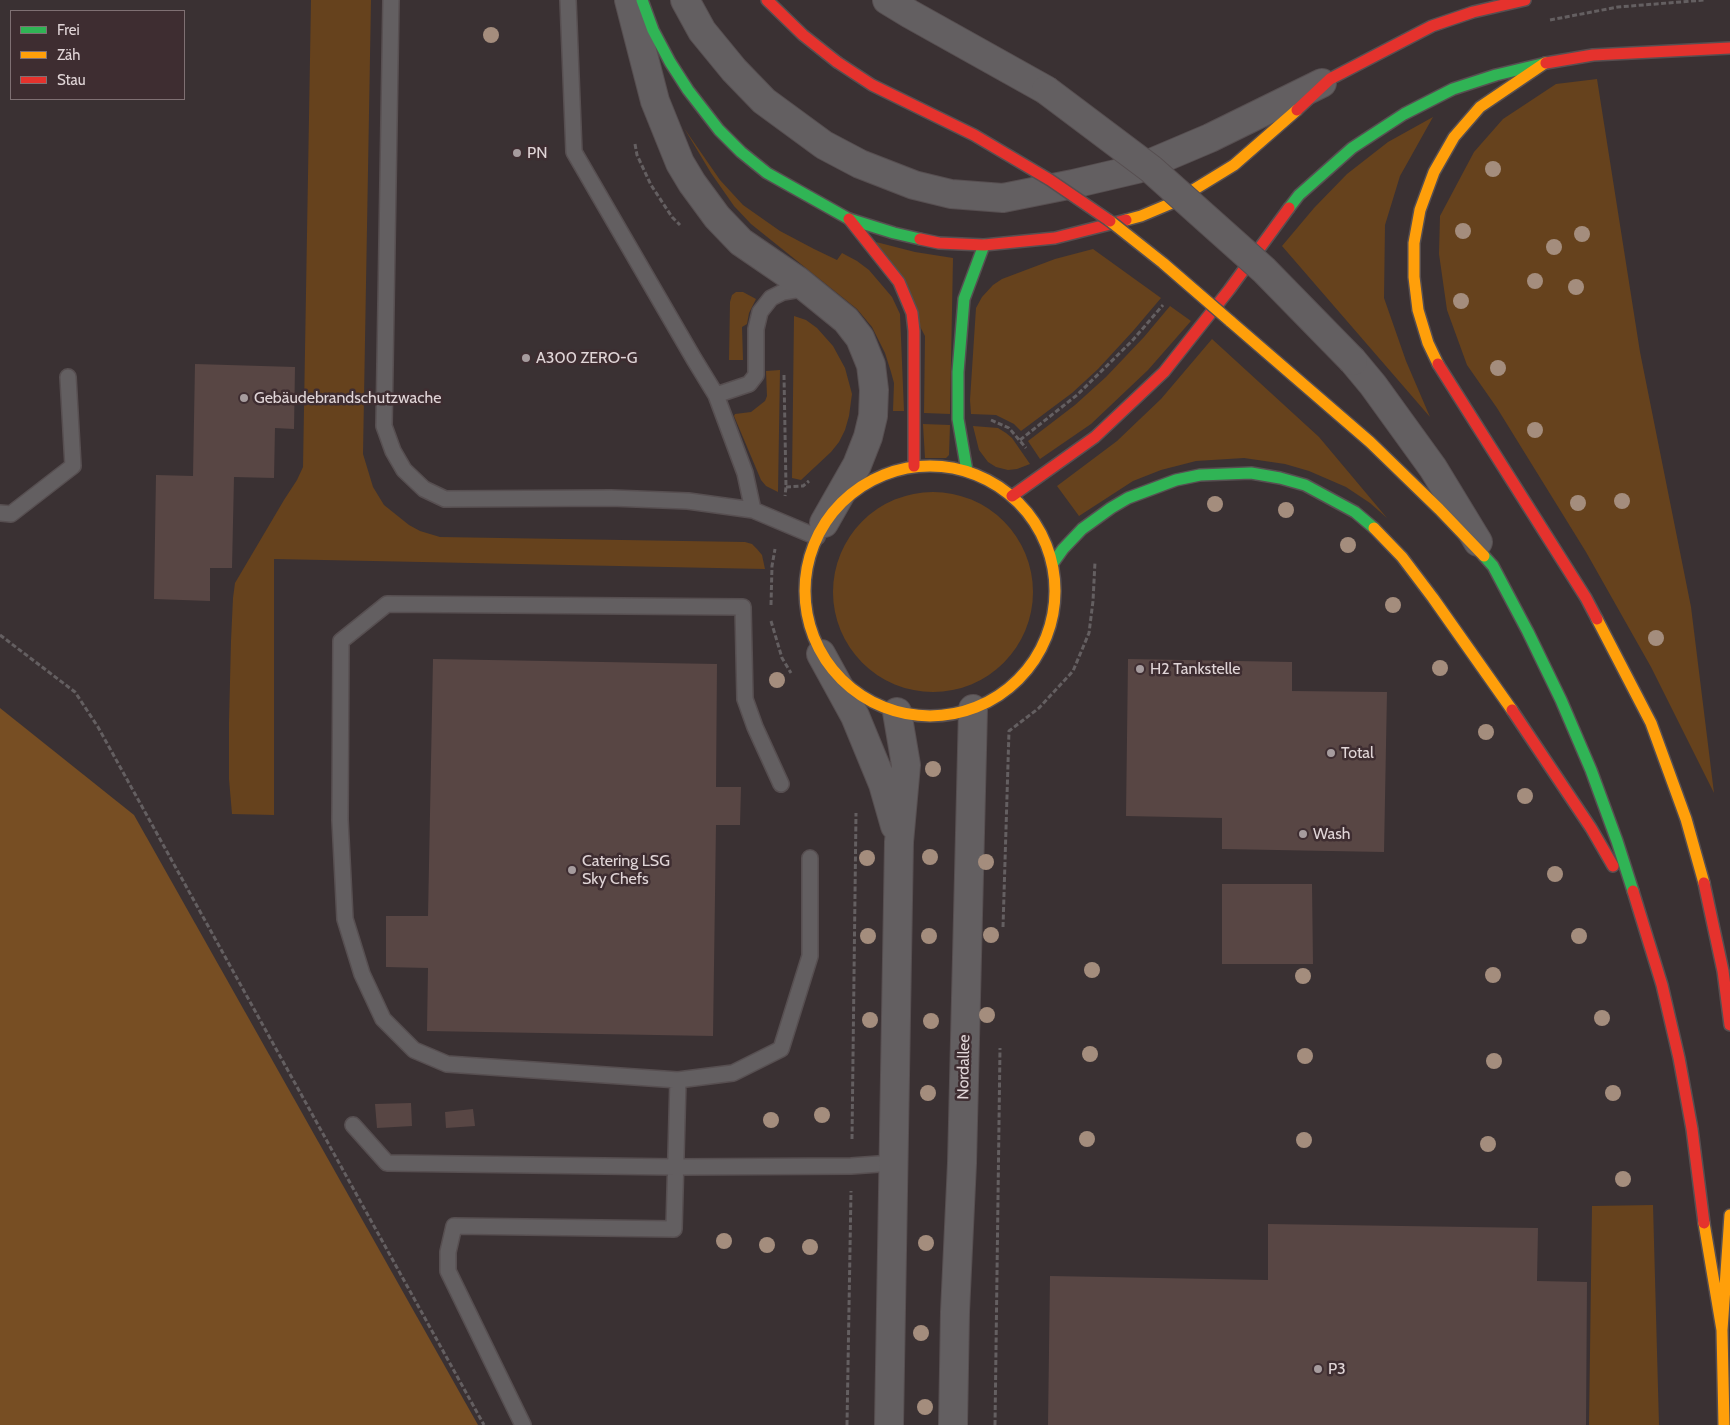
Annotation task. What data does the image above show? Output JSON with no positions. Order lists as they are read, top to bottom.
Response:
{
  "streets": {
    "street": ["Nordallee"]
  },
  "places": [
    "PN",
    "A300 ZERO-G",
    "Gebäudebrandschutzwache",
    "H2 Tankstelle",
    "Total",
    "Wash",
    "Catering LSG Sky Chefs",
    "P3"
  ],
  "legend": ["Frei", "Zäh", "Stau"]
}
